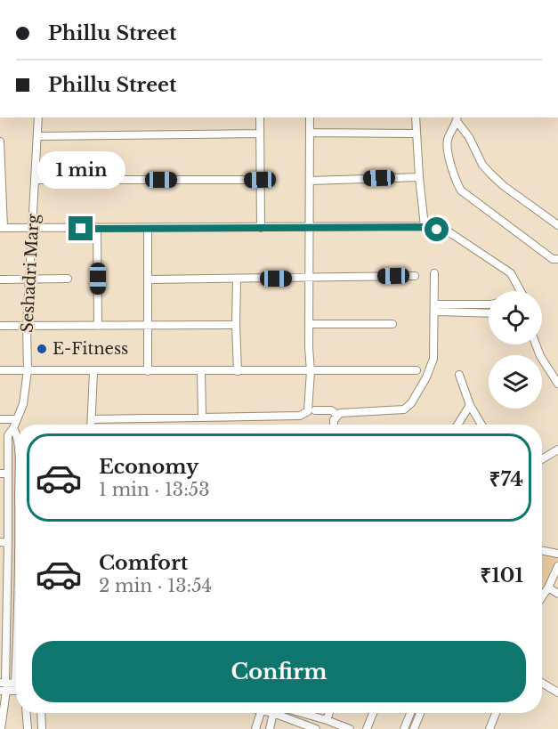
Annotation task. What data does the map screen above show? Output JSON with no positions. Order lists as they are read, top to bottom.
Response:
{
  "streets": {
    "street": ["Seshadri Marg"]
  },
  "places": ["E-Fitness"],
  "page": {
    "banner": ["Phillu Street", "Phillu Street"],
    "bubble": "1 min",
    "list": [
      {
        "name": "Economy",
        "note": "1 min · 13:53",
        "value": "₹74"
      },
      {
        "name": "Comfort",
        "note": "2 min · 13:54",
        "value": "₹101"
      }
    ],
    "buttons": "Confirm"
  }
}
